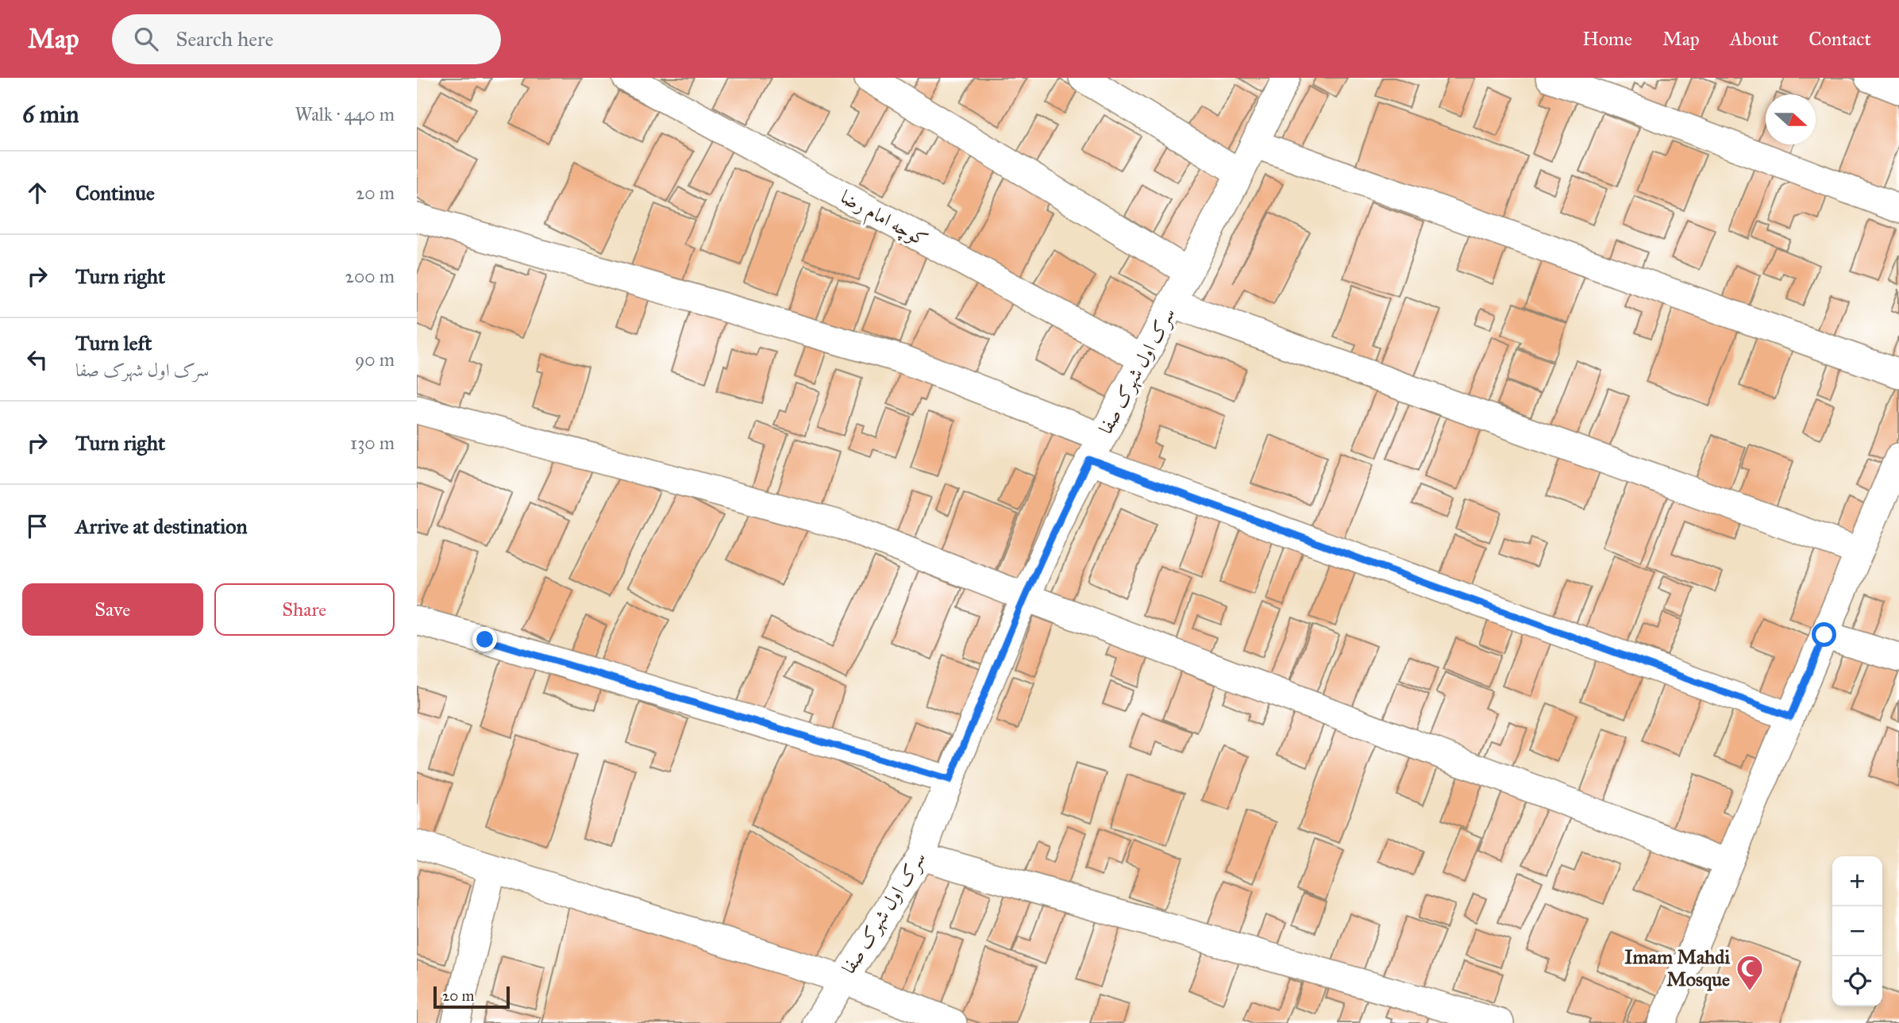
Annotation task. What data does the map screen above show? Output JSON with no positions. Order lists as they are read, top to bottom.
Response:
{
  "streets": {
    "street": ["کوچه امام رضا", "سرک اول شهرک صفا"]
  },
  "crossings": [
    ["کوچه امام رضا", "سرک اول شهرک صفا"]
  ],
  "places": {
    "mosque": ["Imam Mahdi Mosque"]
  },
  "scale_bar": "20 m",
  "north": "right",
  "page": {
    "header": "Map",
    "search": "Search here",
    "nav": [
      "Home",
      "Map",
      "About",
      "Contact"
    ],
    "heading": ["6 min", "Walk · 440 m"],
    "list": [
      ["Continue", "20 m"],
      ["Turn right", "200 m"],
      ["Turn left", "سرک اول شهرک صفا", "90 m"],
      ["Turn right", "130 m"],
      "Arrive at destination"
    ],
    "buttons": ["Save", "Share"],
    "map_buttons": ["+", "−"],
    "scale": "20 m"
  }
}
